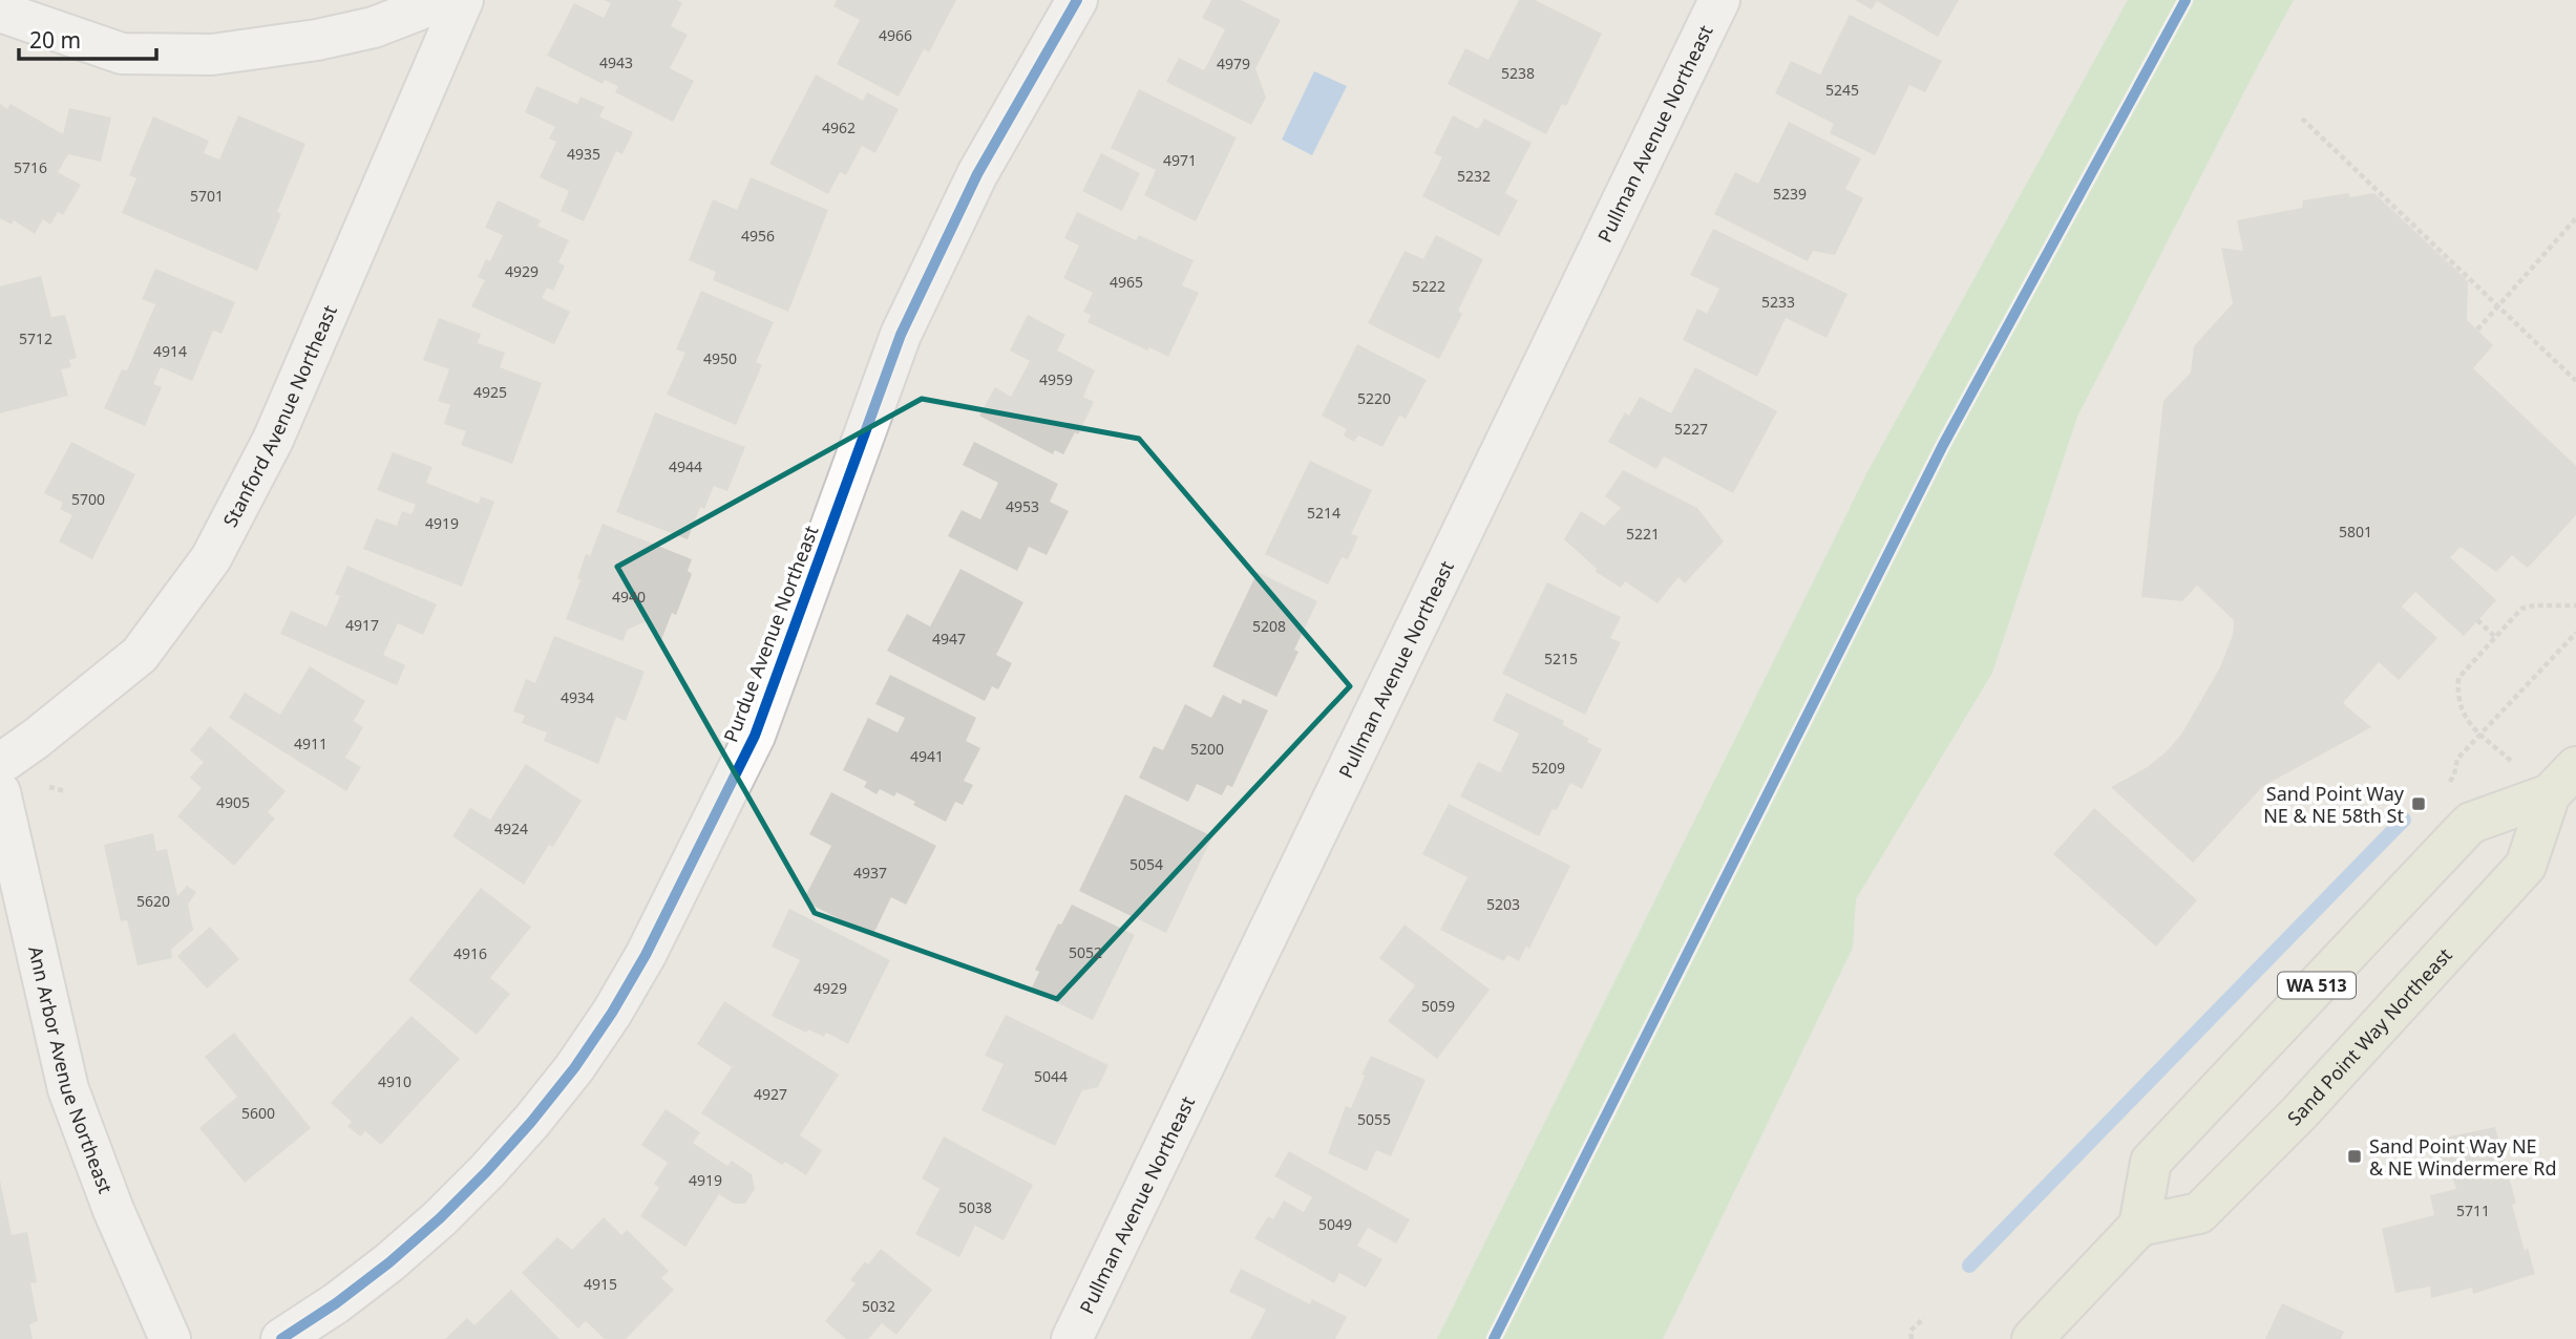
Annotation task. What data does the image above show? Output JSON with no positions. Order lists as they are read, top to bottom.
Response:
{
  "streets": {
    "main road": ["WA 513", "Sand Point Way Northeast"],
    "street": [
      "Pullman Avenue Northeast",
      "Stanford Avenue Northeast",
      "Purdue Avenue Northeast",
      "Ann Arbor Avenue Northeast"
    ]
  },
  "places": {
    "transit": ["Sand Point Way NE & NE 58th St", "Sand Point Way NE & NE Windermere Rd"]
  },
  "house_numbers": [
    "4966",
    "4943",
    "4979",
    "5238",
    "5245",
    "4962",
    "4935",
    "4971",
    "5716",
    "5232",
    "5239",
    "5701",
    "4956",
    "4929",
    "4965",
    "5222",
    "5233",
    "5712",
    "4914",
    "4950",
    "4959",
    "4925",
    "5220",
    "5227",
    "4944",
    "5700",
    "4953",
    "5214",
    "4919",
    "5801",
    "5221",
    "4940",
    "4917",
    "5208",
    "4947",
    "5215",
    "4934",
    "4911",
    "5200",
    "4941",
    "5209",
    "4905",
    "4924",
    "5054",
    "4937",
    "5620",
    "5203",
    "5052",
    "4916",
    "4929",
    "5059",
    "5044",
    "4910",
    "4927",
    "5600",
    "5055",
    "4919",
    "5038",
    "5711",
    "5049",
    "4915",
    "5032"
  ],
  "scale_bar": "20 m"
}
